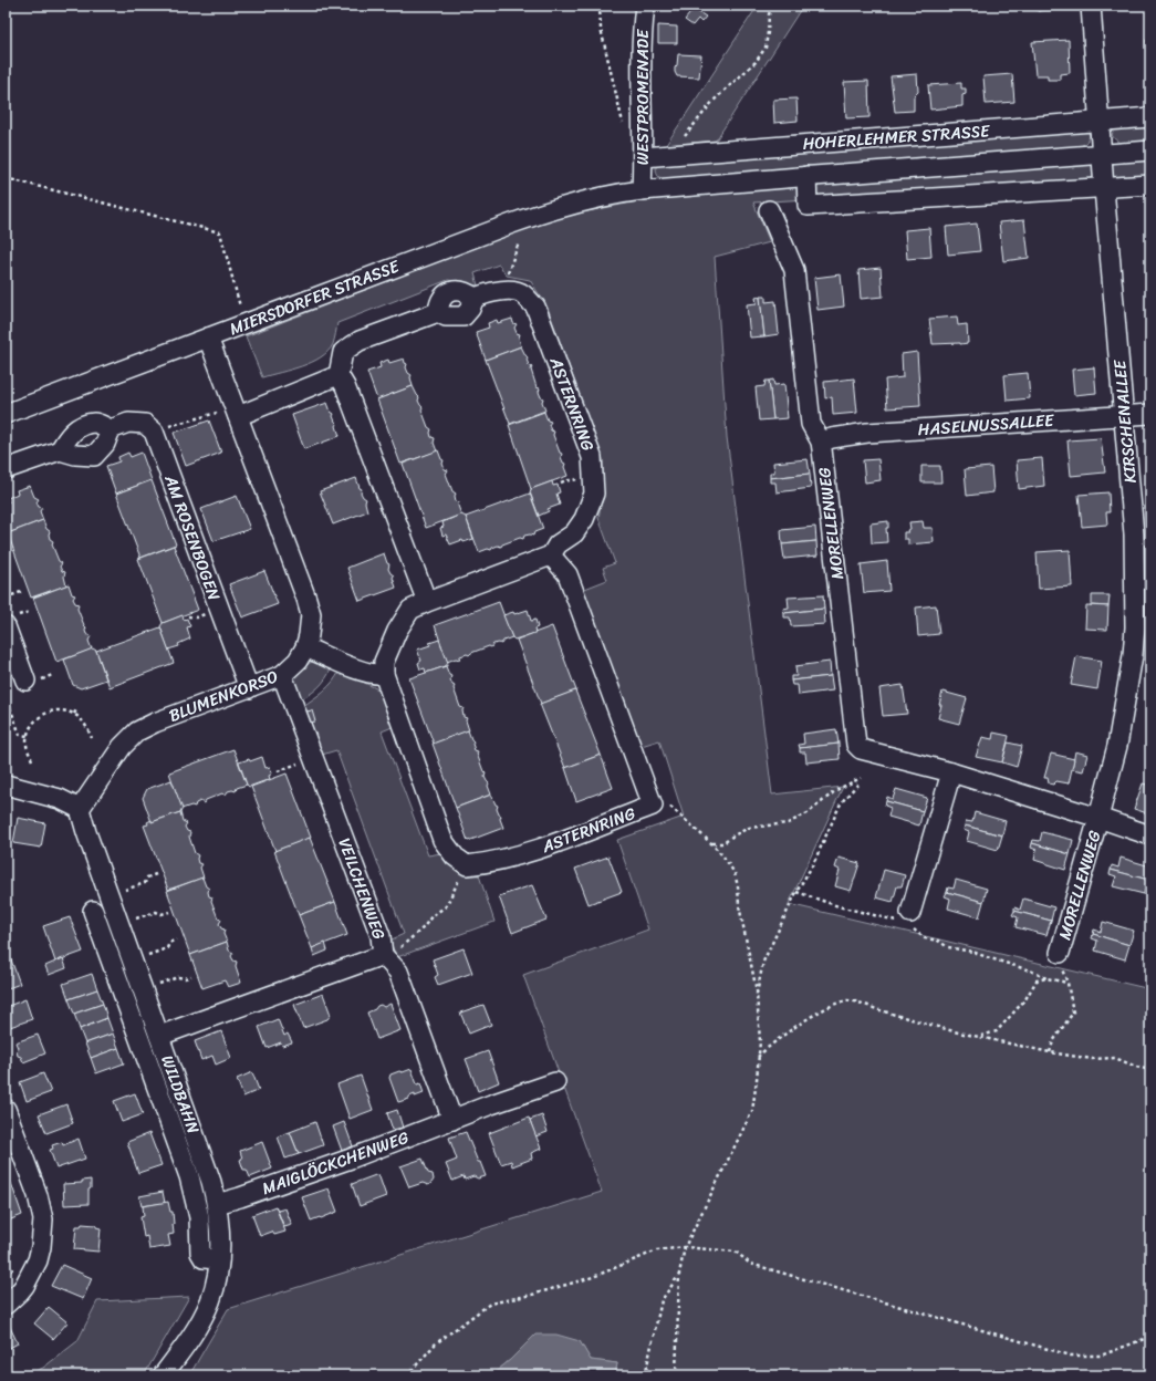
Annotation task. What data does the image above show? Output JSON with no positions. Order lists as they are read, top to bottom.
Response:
{
  "streets": {
    "street": [
      "WESTPROMENADE",
      "HOHERLEHMER STRASSE",
      "MIERSDORFER STRASSE",
      "ASTERNRING",
      "KIRSCHENALLEE",
      "HASELNUSSALLEE",
      "MORELLENWEG",
      "AM ROSENBOGEN",
      "BLUMENKORSO",
      "VEILCHENWEG",
      "WILDBAHN",
      "MAIGLÖCKCHENWEG"
    ]
  },
  "crossings": [
    ["WESTPROMENADE", "HOHERLEHMER STRASSE"],
    ["WESTPROMENADE", "MIERSDORFER STRASSE"],
    ["HOHERLEHMER STRASSE", "MIERSDORFER STRASSE"],
    ["HOHERLEHMER STRASSE", "KIRSCHENALLEE"],
    ["MIERSDORFER STRASSE", "BLUMENKORSO"],
    ["KIRSCHENALLEE", "HASELNUSSALLEE"],
    ["KIRSCHENALLEE", "MORELLENWEG"],
    ["HASELNUSSALLEE", "MORELLENWEG"],
    ["AM ROSENBOGEN", "BLUMENKORSO"],
    ["BLUMENKORSO", "VEILCHENWEG"],
    ["BLUMENKORSO", "WILDBAHN"],
    ["VEILCHENWEG", "WILDBAHN"],
    ["WILDBAHN", "MAIGLÖCKCHENWEG"]
  ]
}
